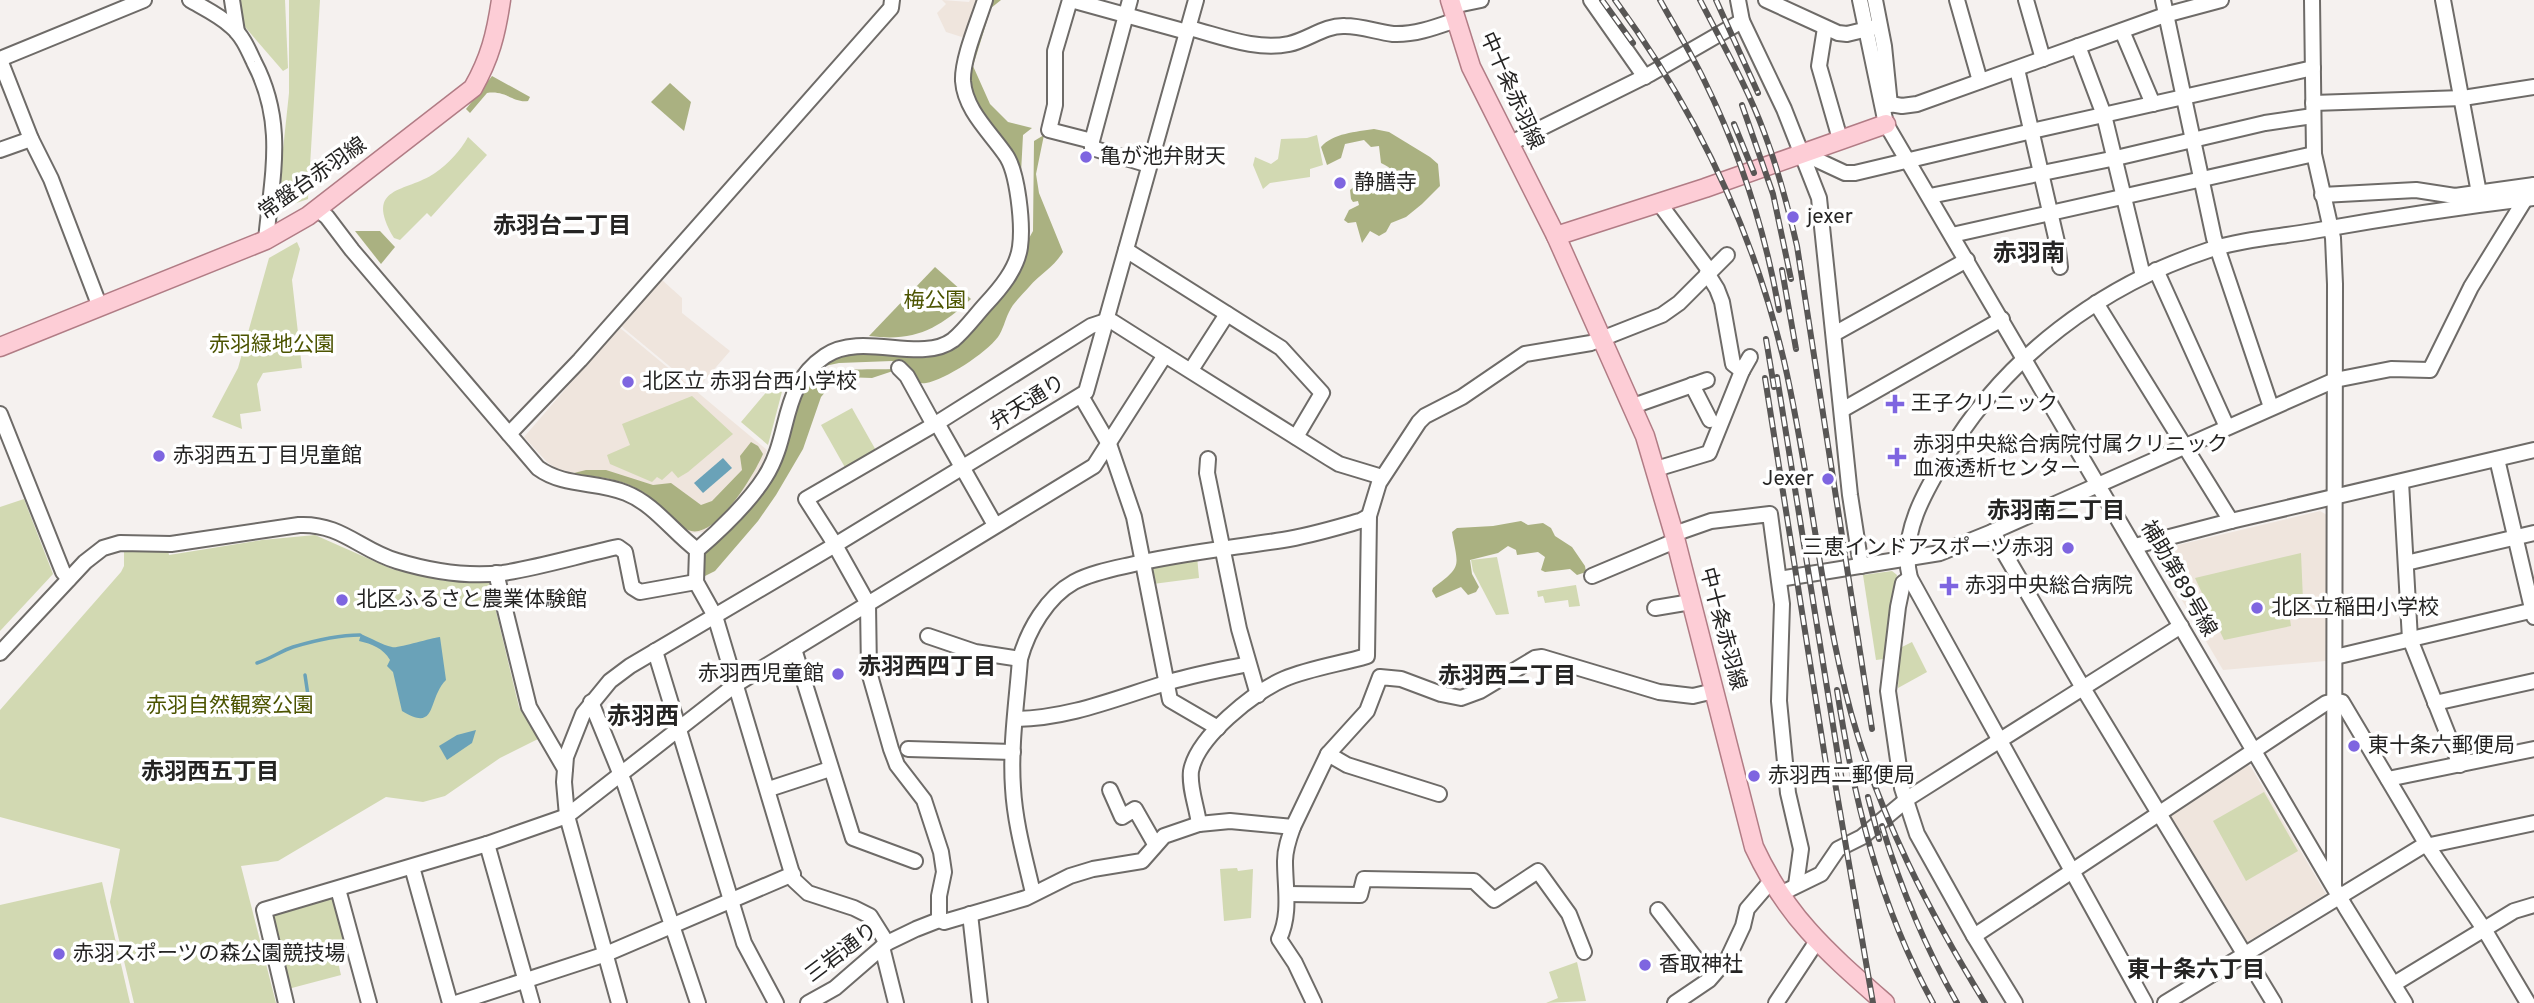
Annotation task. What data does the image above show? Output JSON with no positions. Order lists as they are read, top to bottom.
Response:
{
  "streets": {
    "main road": ["中十条赤羽線", "常盤台赤羽線"],
    "street": ["弁天通り", "補助第89号線", "三岩通り"]
  },
  "districts": [
    "赤羽台二丁目",
    "赤羽南",
    "赤羽南二丁目",
    "赤羽西四丁目",
    "赤羽西二丁目",
    "赤羽西",
    "赤羽西五丁目",
    "東十条六丁目"
  ],
  "parks": ["梅公園", "赤羽緑地公園", "赤羽自然観察公園"],
  "places": {
    "other": [
      "亀が池弁財天",
      "静膳寺",
      "jexer",
      "北区立 赤羽台西小学校",
      "赤羽西五丁目児童館",
      "Jexer",
      "三恵インドアスポーツ赤羽",
      "北区ふるさと農業体験館",
      "北区立稲田小学校",
      "赤羽西児童館",
      "東十条六郵便局",
      "赤羽西二郵便局",
      "赤羽スポーツの森公園競技場",
      "香取神社"
    ],
    "health": ["王子クリニック", "赤羽中央総合病院付属クリニック 血液透析センター", "赤羽中央総合病院"]
  }
}
